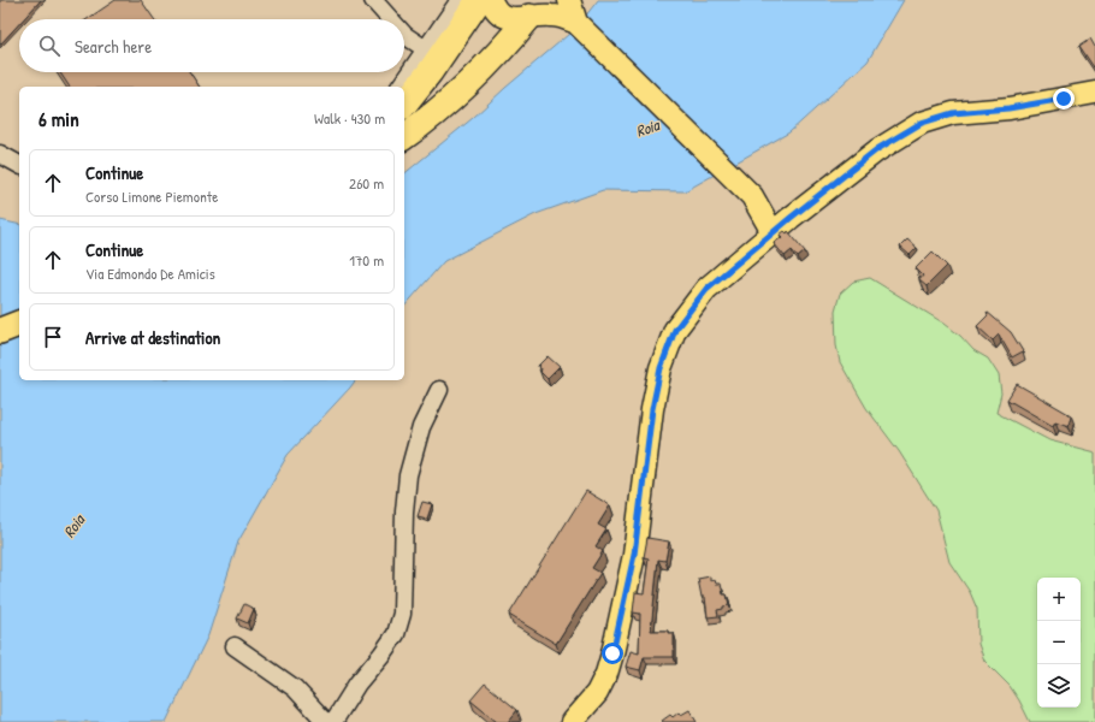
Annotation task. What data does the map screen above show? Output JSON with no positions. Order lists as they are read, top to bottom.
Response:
{
  "water": ["Roia"],
  "page": {
    "search": "Search here",
    "heading": ["6 min", "Walk · 430 m"],
    "list": [
      ["Continue", "Corso Limone Piemonte", "260 m"],
      ["Continue", "Via Edmondo De Amicis", "170 m"],
      "Arrive at destination"
    ],
    "map_buttons": ["+", "−"]
  }
}
